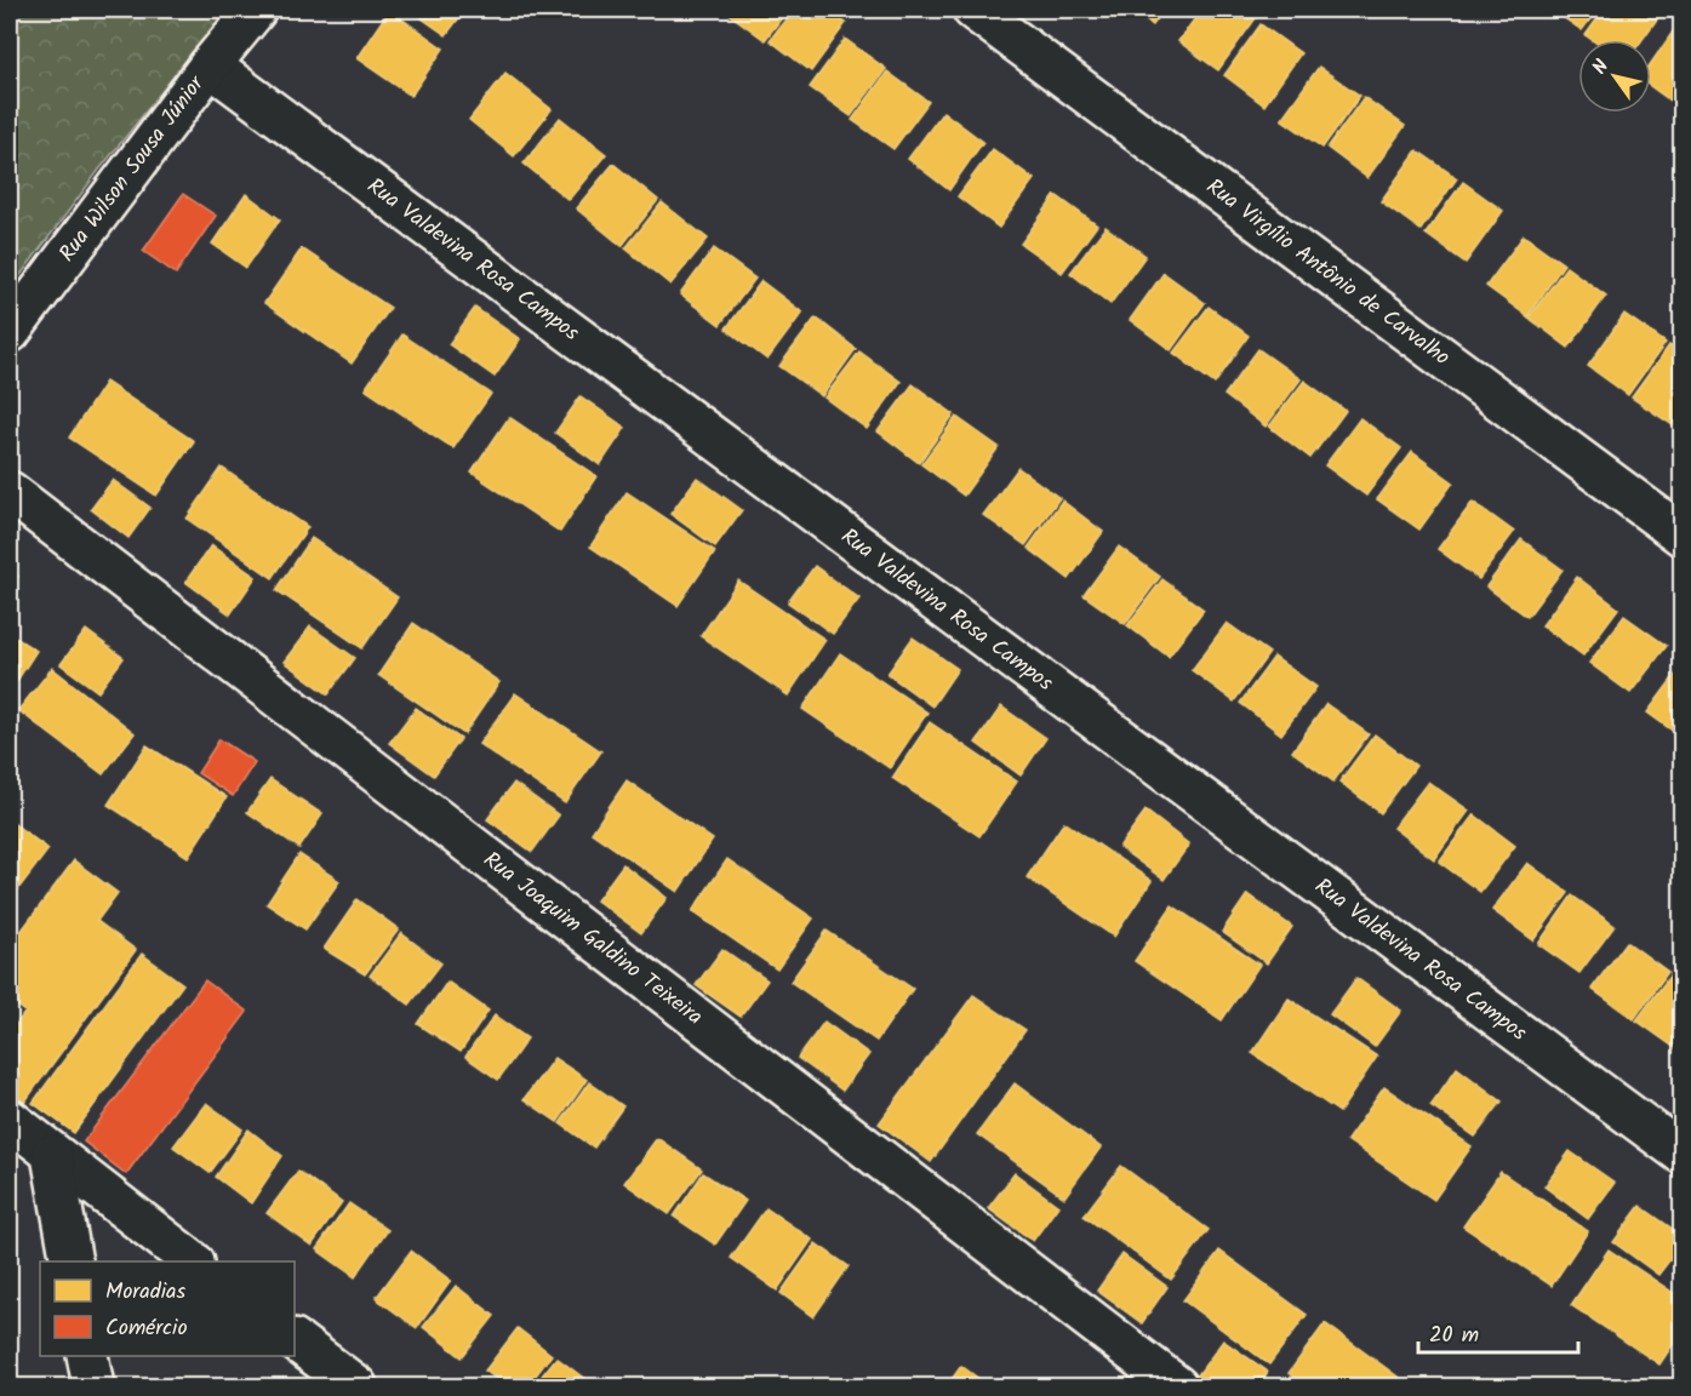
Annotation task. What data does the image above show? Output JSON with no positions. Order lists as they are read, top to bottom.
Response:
{
  "streets": {
    "street": [
      "Rua Wilson Sousa Júnior",
      "Rua Valdevina Rosa Campos",
      "Rua Virgílio Antônio de Carvalho",
      "Rua Joaquim Galdino Teixeira"
    ]
  },
  "crossings": [
    ["Rua Wilson Sousa Júnior", "Rua Valdevina Rosa Campos"]
  ],
  "legend": ["Moradias", "Comércio"],
  "scale_bar": "20 m",
  "north": "top left"
}
